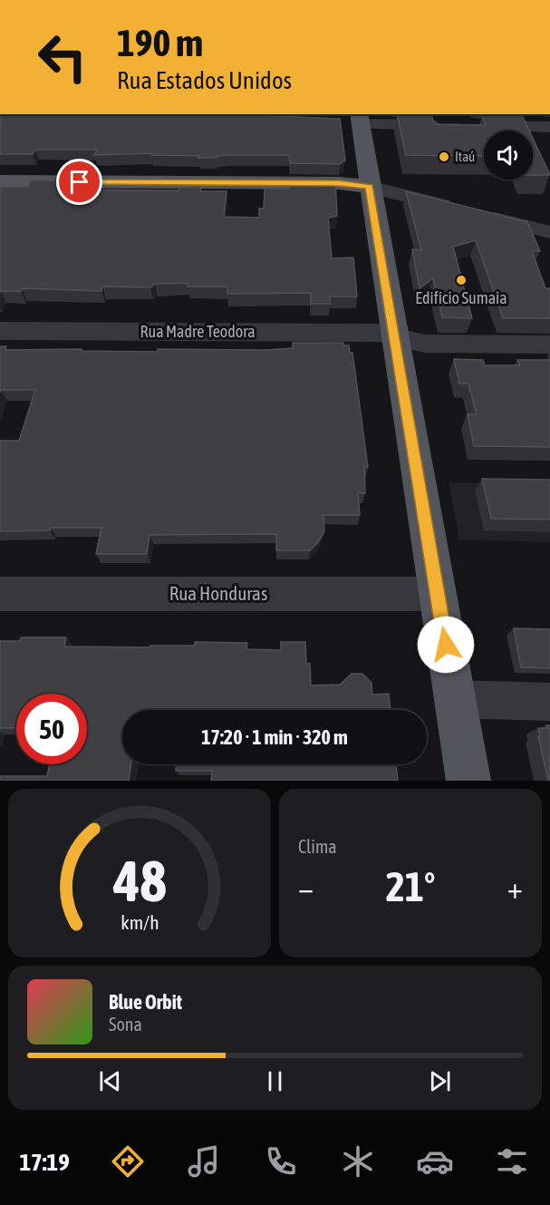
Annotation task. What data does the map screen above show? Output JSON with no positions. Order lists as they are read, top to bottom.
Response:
{
  "streets": {
    "street": ["Rua Madre Teodora", "Rua Honduras"]
  },
  "places": ["Itaú", "Edifício Sumaia"],
  "page": {
    "turn": ["190 m", "Rua Estados Unidos"],
    "limit": "50",
    "trip": "17:20 · 1 min · 320 m",
    "tile": "Clima",
    "heat": ["−", "21°", "+"],
    "song": ["Blue Orbit", "Sona"],
    "tabs": "17:19",
    "gauge": ["48", "km/h"]
  }
}
